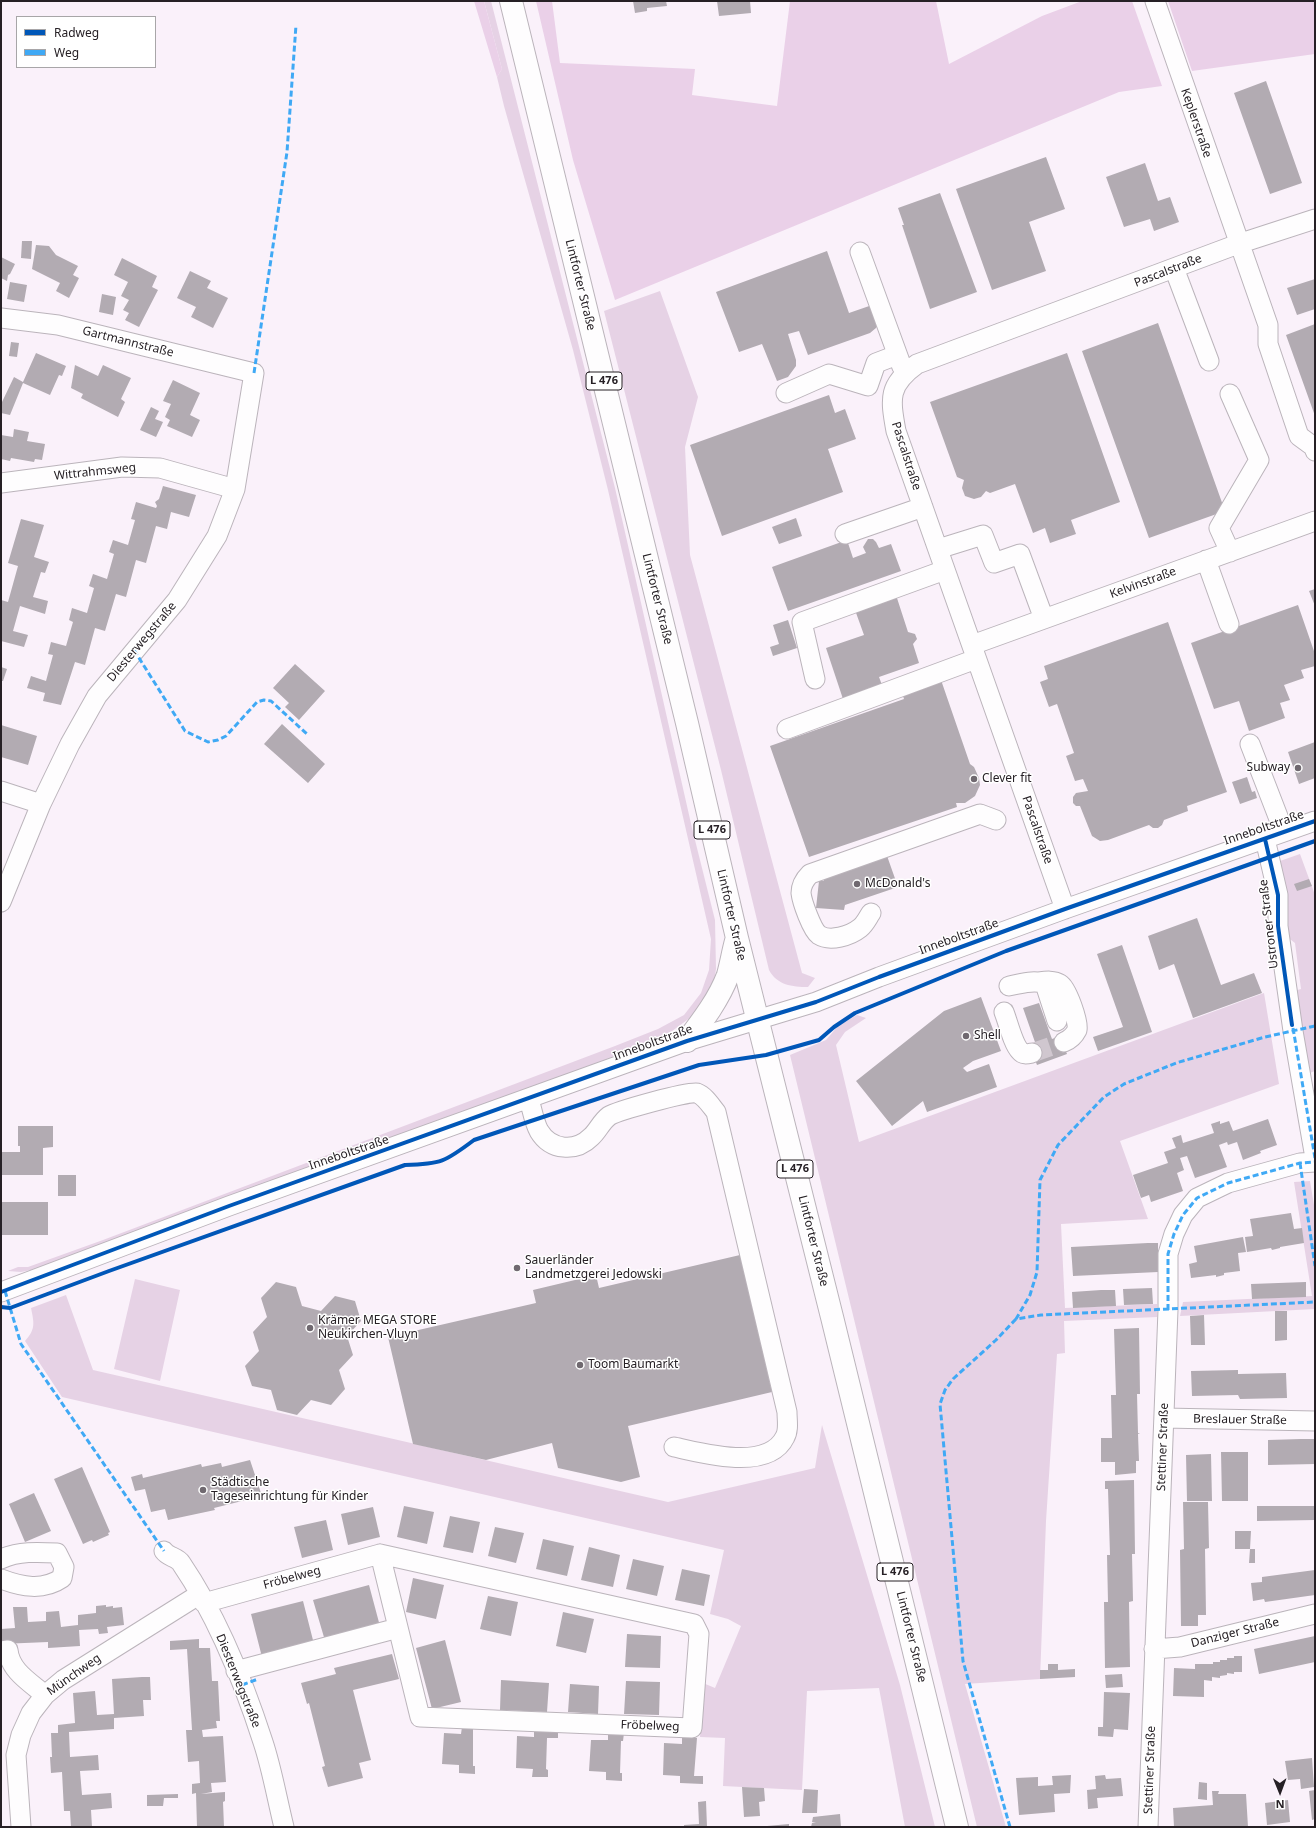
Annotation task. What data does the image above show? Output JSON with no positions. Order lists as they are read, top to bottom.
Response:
{
  "streets": {
    "main road": ["Lintforter Straße", "L 476"],
    "street": [
      "Keplerstraße",
      "Pascalstraße",
      "Gartmannstraße",
      "Wittrahmsweg",
      "Kelvinstraße",
      "Diesterwegstraße",
      "Inneboltstraße",
      "Ustroner Straße",
      "Breslauer Straße",
      "Stettiner Straße",
      "Fröbelweg",
      "Danziger Straße",
      "Münchweg"
    ]
  },
  "crossings": [
    ["Keplerstraße", "Pascalstraße"],
    ["Pascalstraße", "Kelvinstraße"],
    ["Pascalstraße", "Inneboltstraße"],
    ["Lintforter Straße", "Inneboltstraße"],
    ["Gartmannstraße", "Diesterwegstraße"],
    ["Wittrahmsweg", "Diesterwegstraße"],
    ["Diesterwegstraße", "Fröbelweg"],
    ["Diesterwegstraße", "Münchweg"],
    ["Inneboltstraße", "Ustroner Straße"],
    ["Breslauer Straße", "Stettiner Straße"],
    ["Stettiner Straße", "Danziger Straße"],
    ["Fröbelweg", "Münchweg"]
  ],
  "places": [
    "Subway",
    "Clever fit",
    "McDonald's",
    "Shell",
    "Sauerländer Landmetzgerei Jedowski",
    "Krämer MEGA STORE Neukirchen-Vluyn",
    "Toom Baumarkt",
    "Städtische Tageseinrichtung für Kinder"
  ],
  "legend": ["Radweg", "Weg"],
  "north": "bottom"
}
